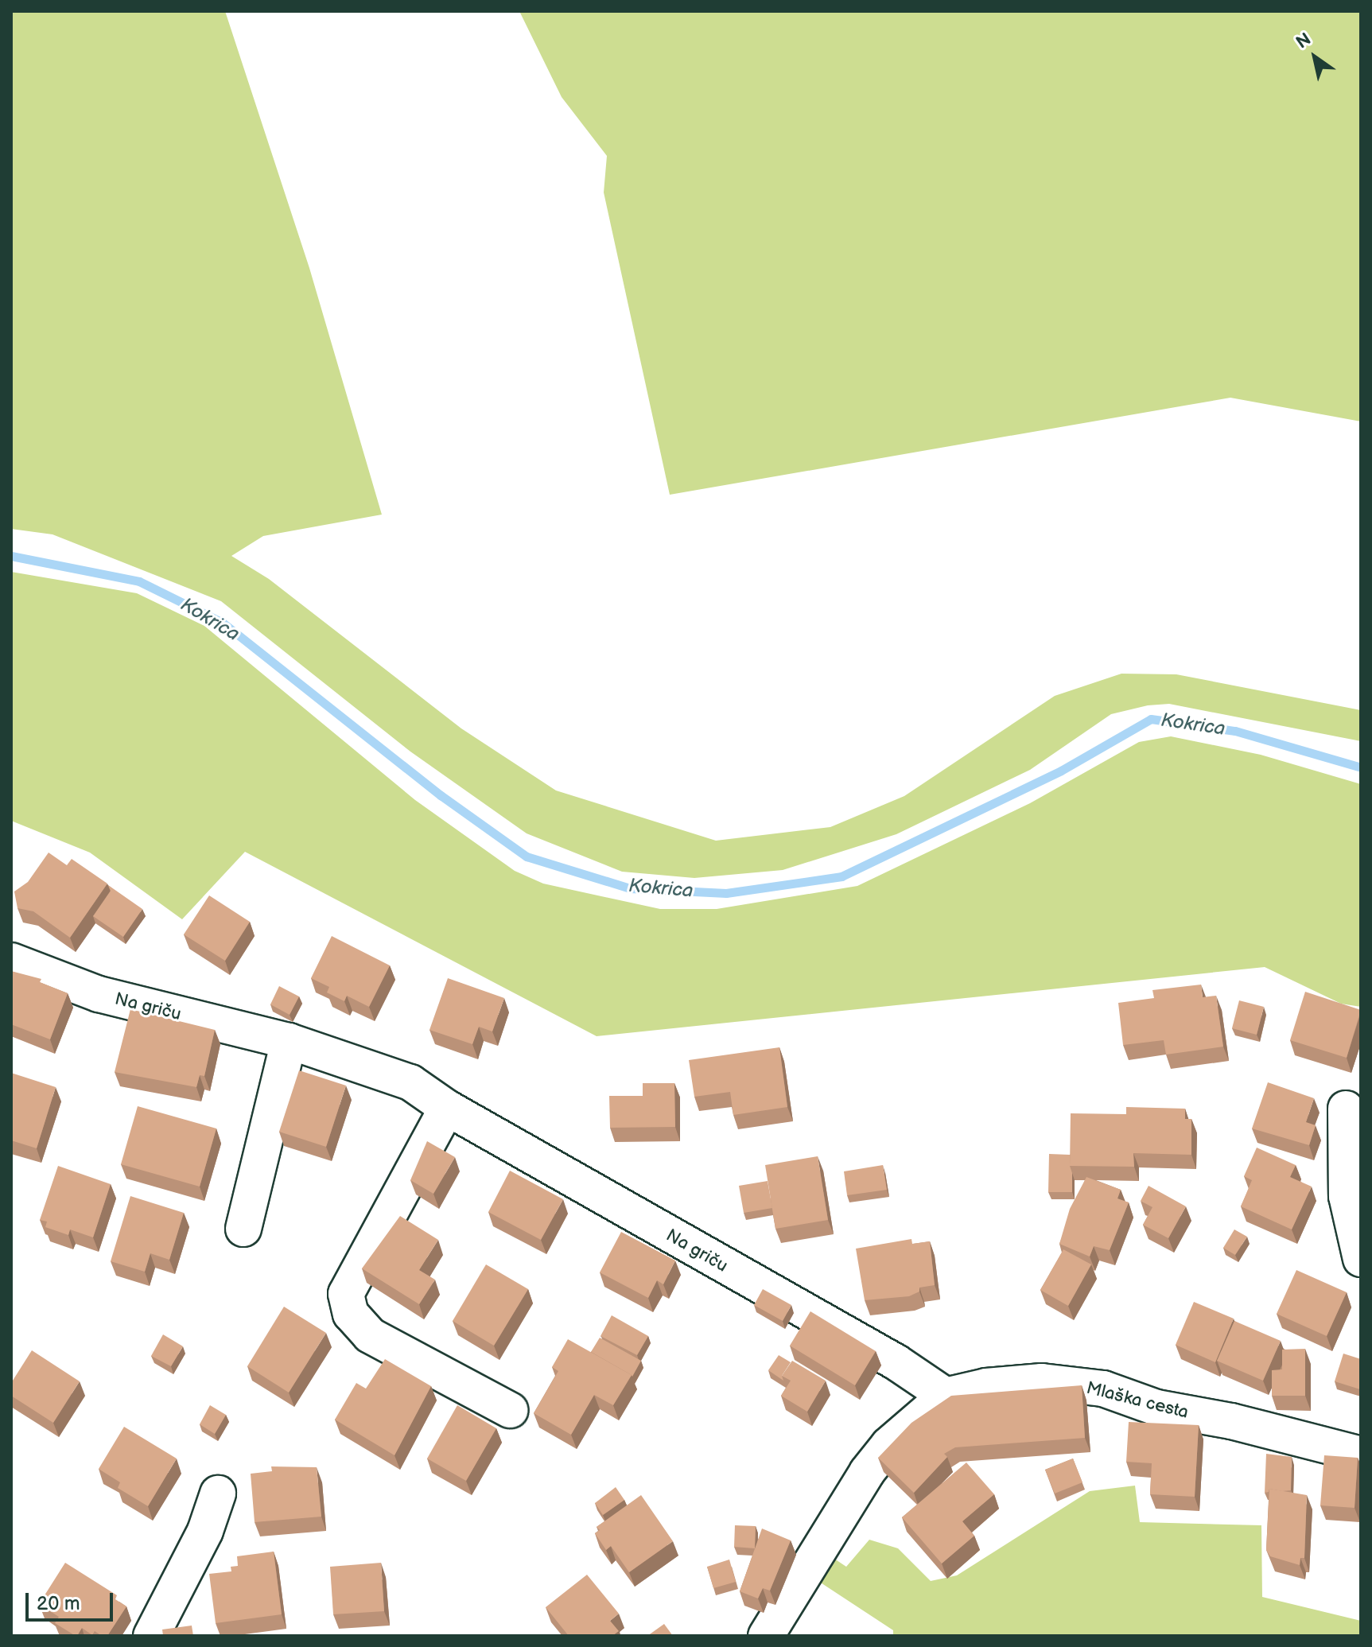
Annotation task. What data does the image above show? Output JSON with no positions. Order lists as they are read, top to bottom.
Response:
{
  "streets": {
    "street": ["Na griču", "Mlaška cesta"]
  },
  "crossings": [
    ["Na griču", "Mlaška cesta"]
  ],
  "water": ["Kokrica"],
  "scale_bar": "20 m",
  "north": "top left"
}
